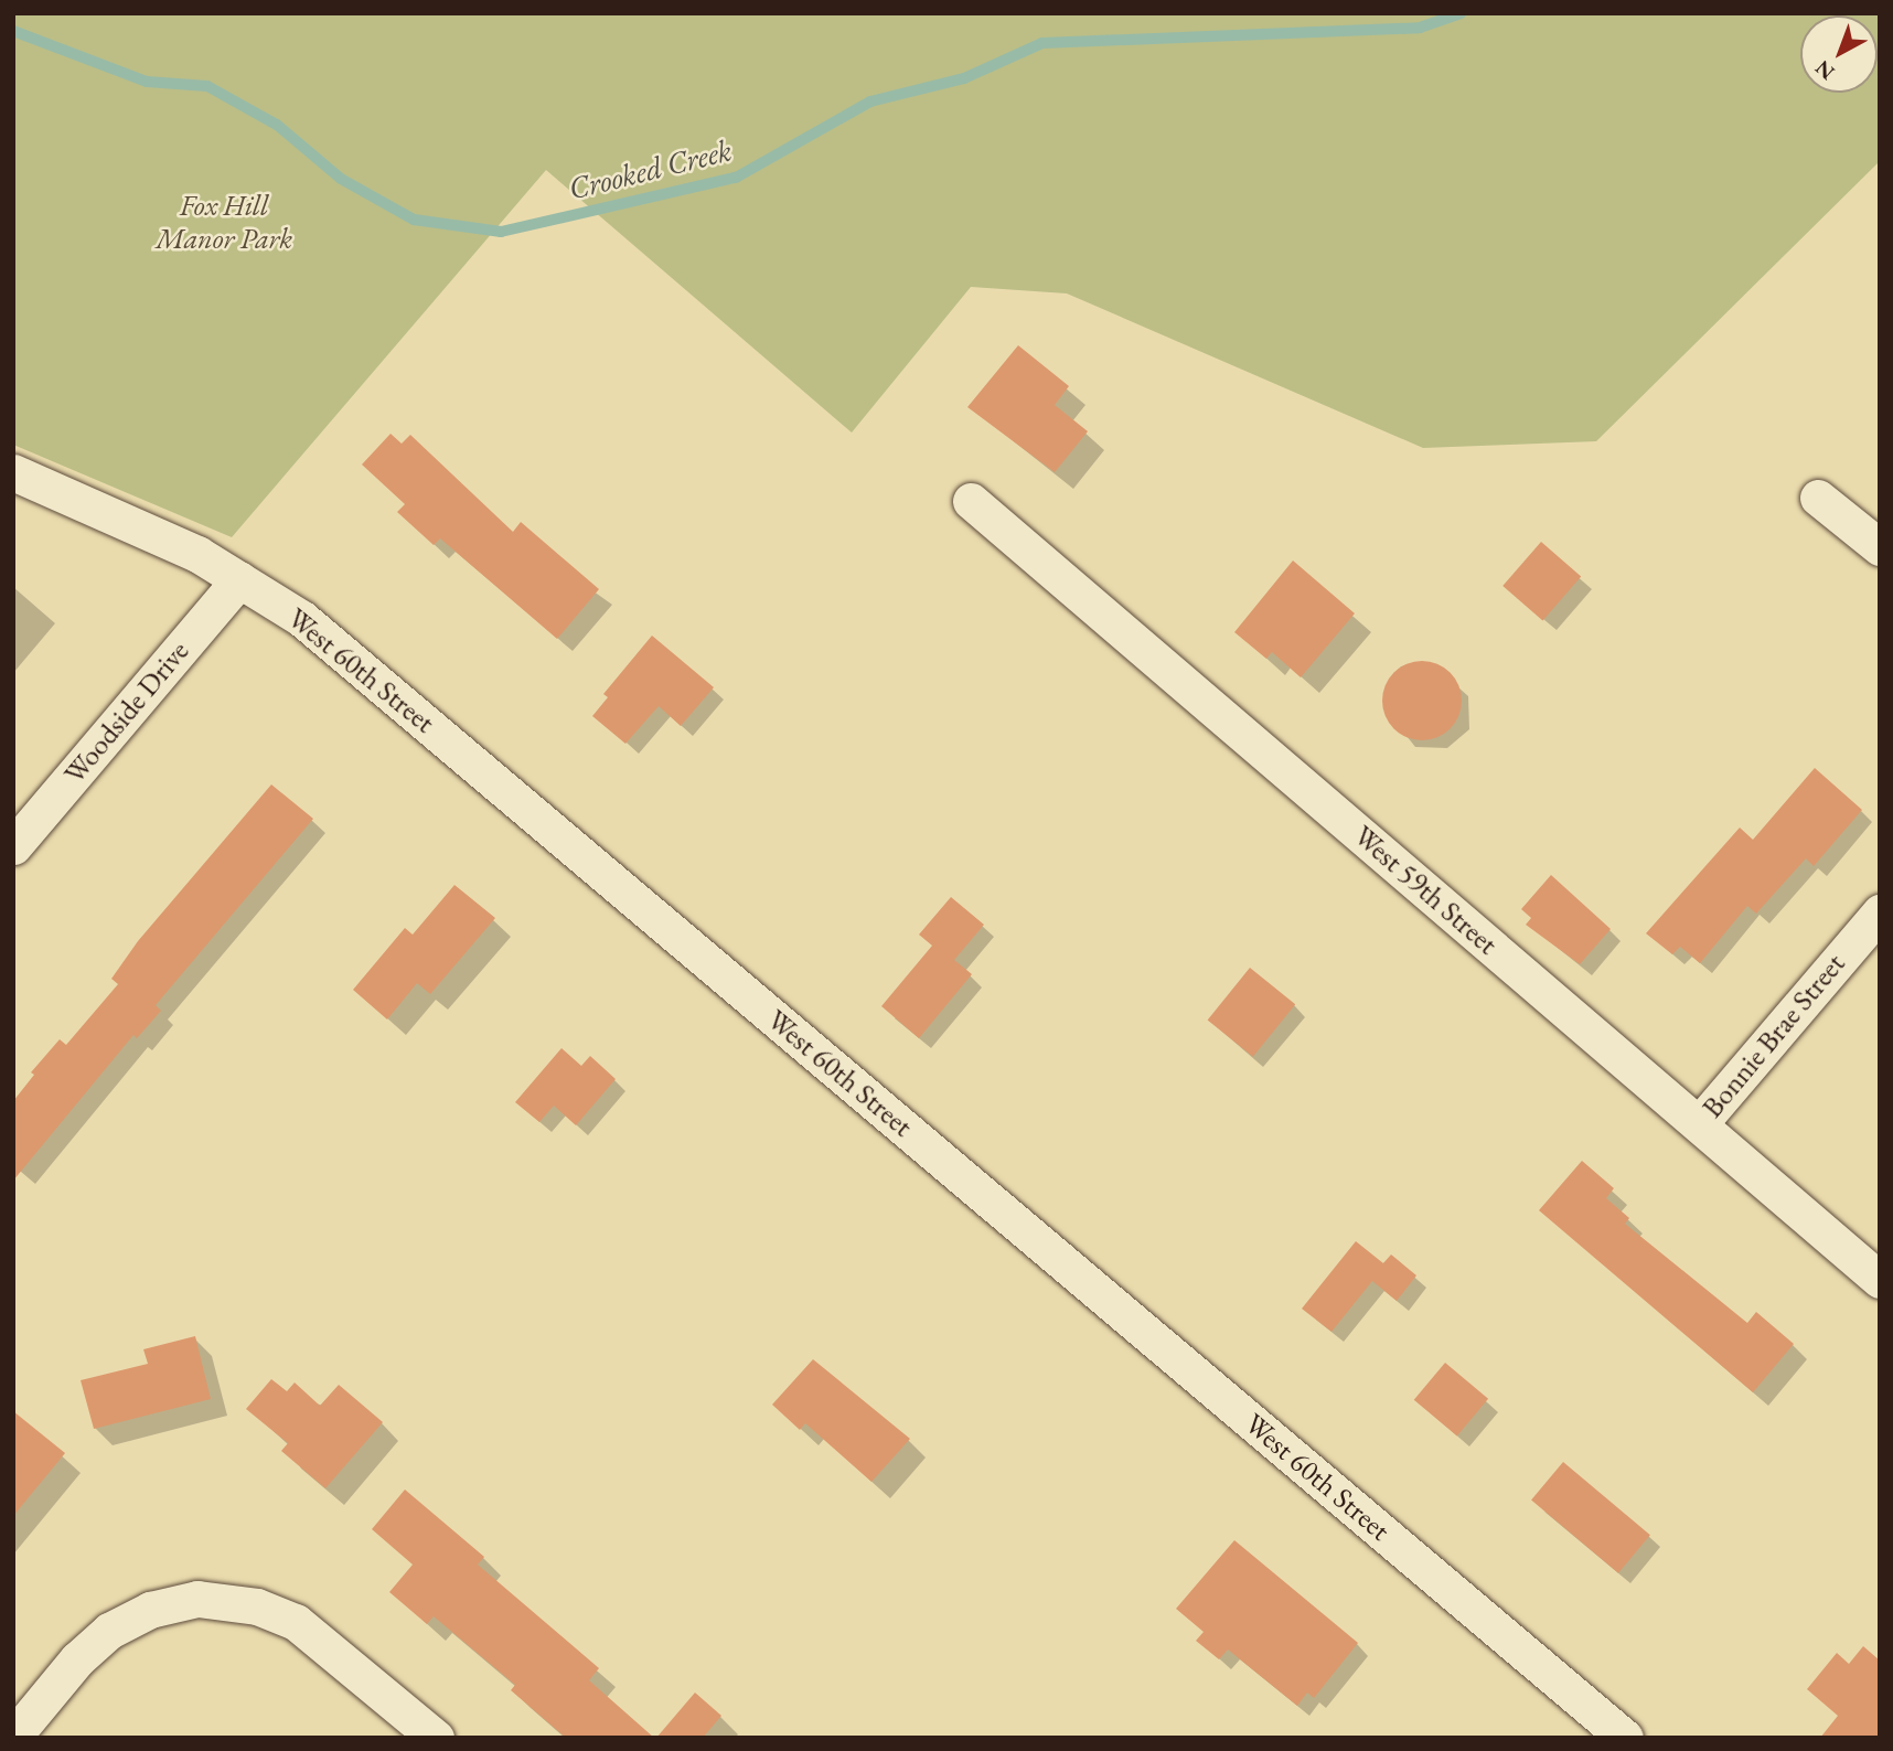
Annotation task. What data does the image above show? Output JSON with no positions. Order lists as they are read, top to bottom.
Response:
{
  "streets": {
    "street": [
      "West 60th Street",
      "Woodside Drive",
      "West 59th Street",
      "Bonnie Brae Street"
    ]
  },
  "crossings": [
    ["West 60th Street", "Woodside Drive"],
    ["West 59th Street", "Bonnie Brae Street"]
  ],
  "water": ["Crooked Creek"],
  "parks": ["Fox Hill Manor Park"],
  "north": "bottom left"
}
